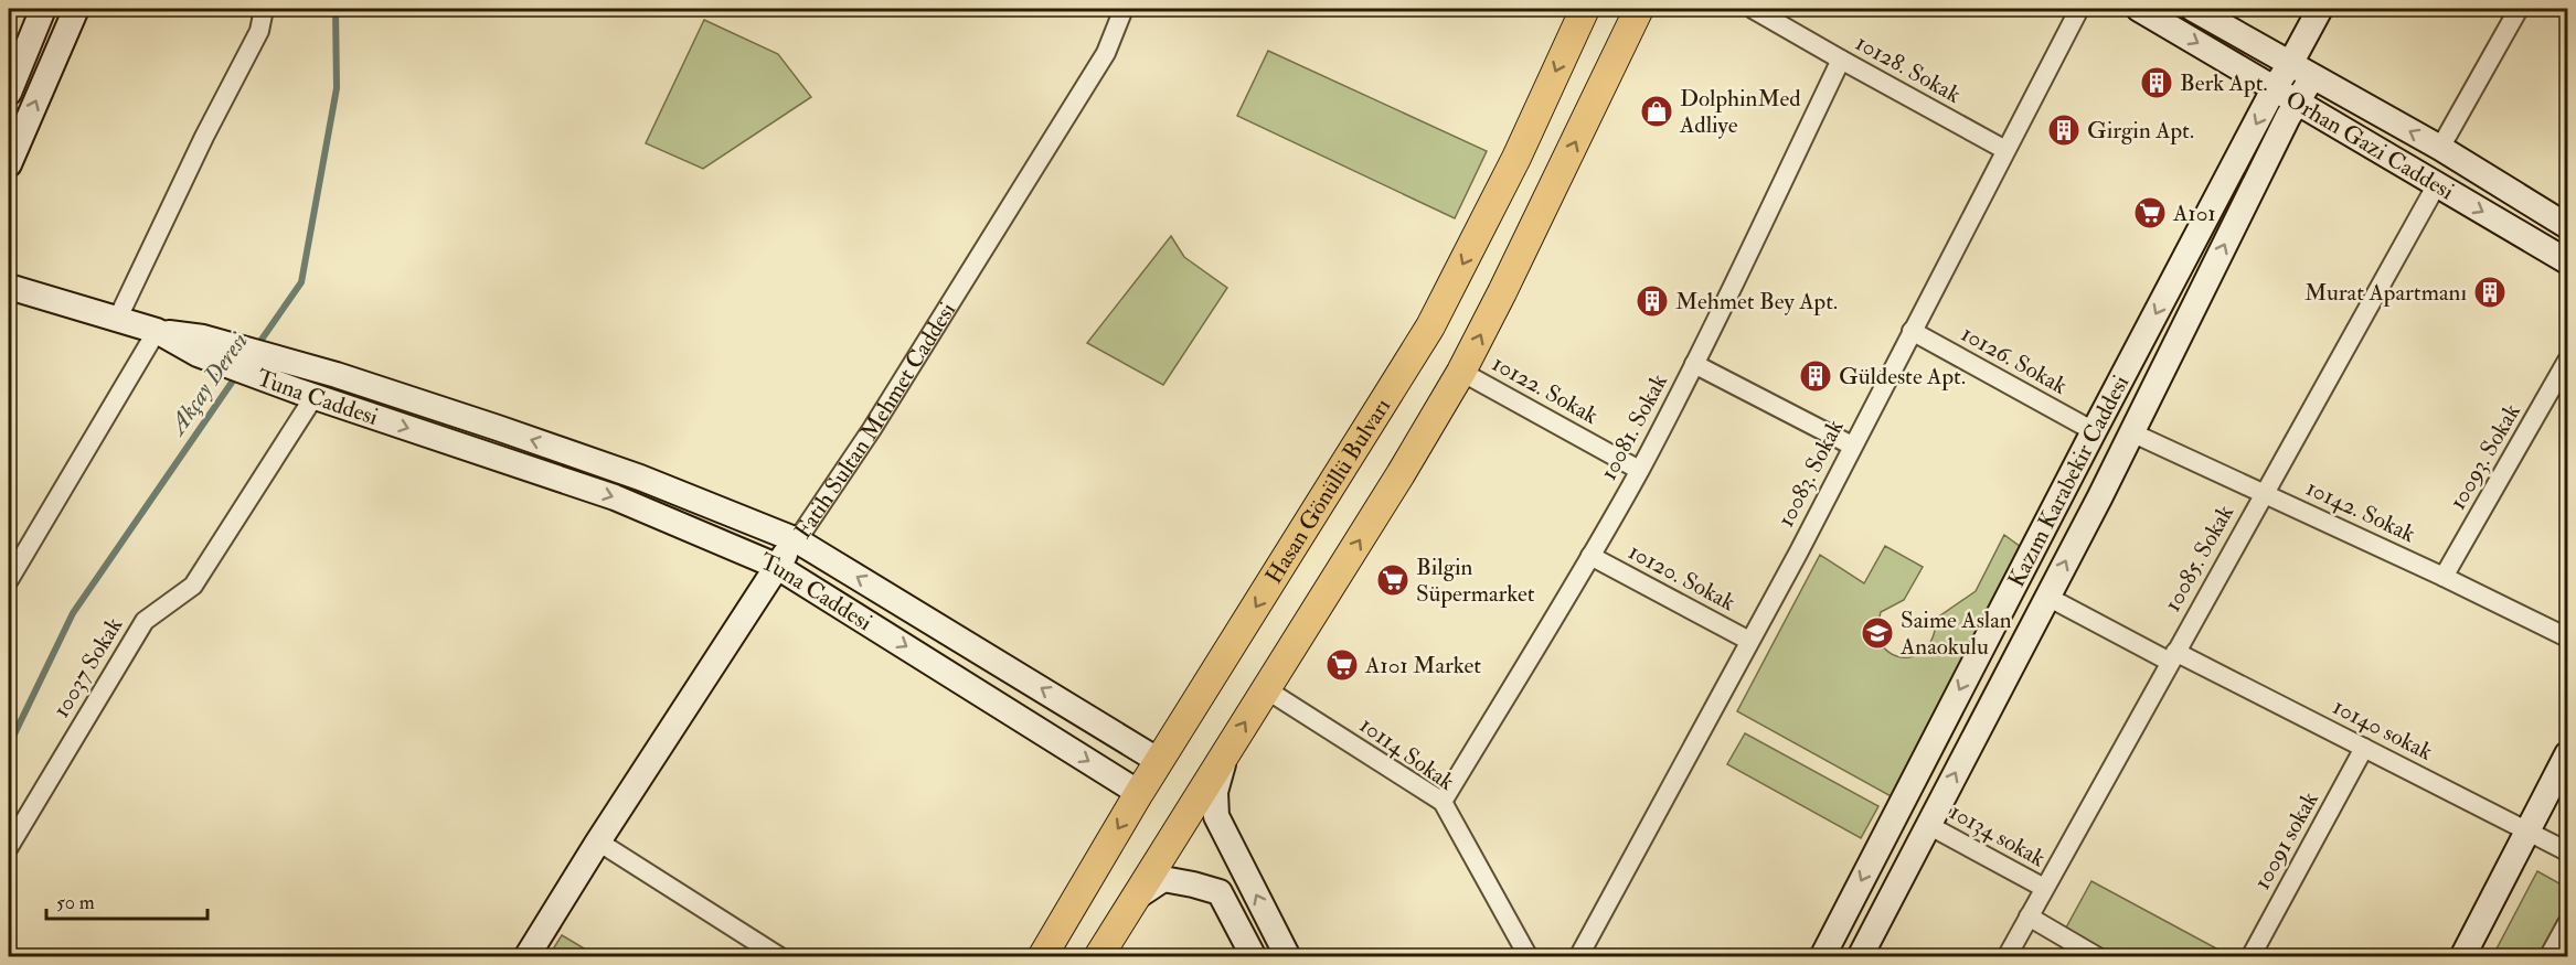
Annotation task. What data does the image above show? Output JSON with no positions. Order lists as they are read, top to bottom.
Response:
{
  "streets": {
    "main road": ["Hasan Gönüllü Bulvarı"],
    "street": [
      "10128. Sokak",
      "Orhan Gazi Caddesi",
      "10126. Sokak",
      "10122. Sokak",
      "Tuna Caddesi",
      "Fatih Sultan Mehmet Caddesi",
      "10081. Sokak",
      "10093. Sokak",
      "10083. Sokak",
      "Kazım Karabekir Caddesi",
      "10142. Sokak",
      "10085. Sokak",
      "10120. Sokak",
      "10037 Sokak",
      "10140 sokak",
      "10114 Sokak",
      "10134 sokak",
      "10091 sokak"
    ]
  },
  "crossings": [
    ["10128. Sokak", "10081. Sokak"],
    ["10128. Sokak", "10083. Sokak"],
    ["Orhan Gazi Caddesi", "Kazım Karabekir Caddesi"],
    ["Orhan Gazi Caddesi", "10085. Sokak"],
    ["10126. Sokak", "10083. Sokak"],
    ["10126. Sokak", "Kazım Karabekir Caddesi"],
    ["10122. Sokak", "10081. Sokak"],
    ["Tuna Caddesi", "Fatih Sultan Mehmet Caddesi"],
    ["Tuna Caddesi", "Hasan Gönüllü Bulvarı"],
    ["Tuna Caddesi", "10037 Sokak"],
    ["10081. Sokak", "10120. Sokak"],
    ["10081. Sokak", "10114 Sokak"],
    ["10093. Sokak", "10142. Sokak"],
    ["10083. Sokak", "10120. Sokak"],
    ["Kazım Karabekir Caddesi", "10142. Sokak"],
    ["Kazım Karabekir Caddesi", "10140 sokak"],
    ["Kazım Karabekir Caddesi", "10134 sokak"],
    ["10142. Sokak", "10085. Sokak"],
    ["10085. Sokak", "10140 sokak"],
    ["10085. Sokak", "10134 sokak"],
    ["10140 sokak", "10091 sokak"]
  ],
  "water": ["Akçay Deresi"],
  "places": {
    "building": [
      "Berk Apt.",
      "Girgin Apt.",
      "Murat Apartmanı",
      "Mehmet Bey Apt.",
      "Güldeste Apt."
    ],
    "shop": ["DolphinMed Adliye"],
    "supermarket": ["A101", "Bilgin Süpermarket", "A101 Market"],
    "school or university": ["Saime Aslan Anaokulu"]
  },
  "scale_bar": "50 m"
}
